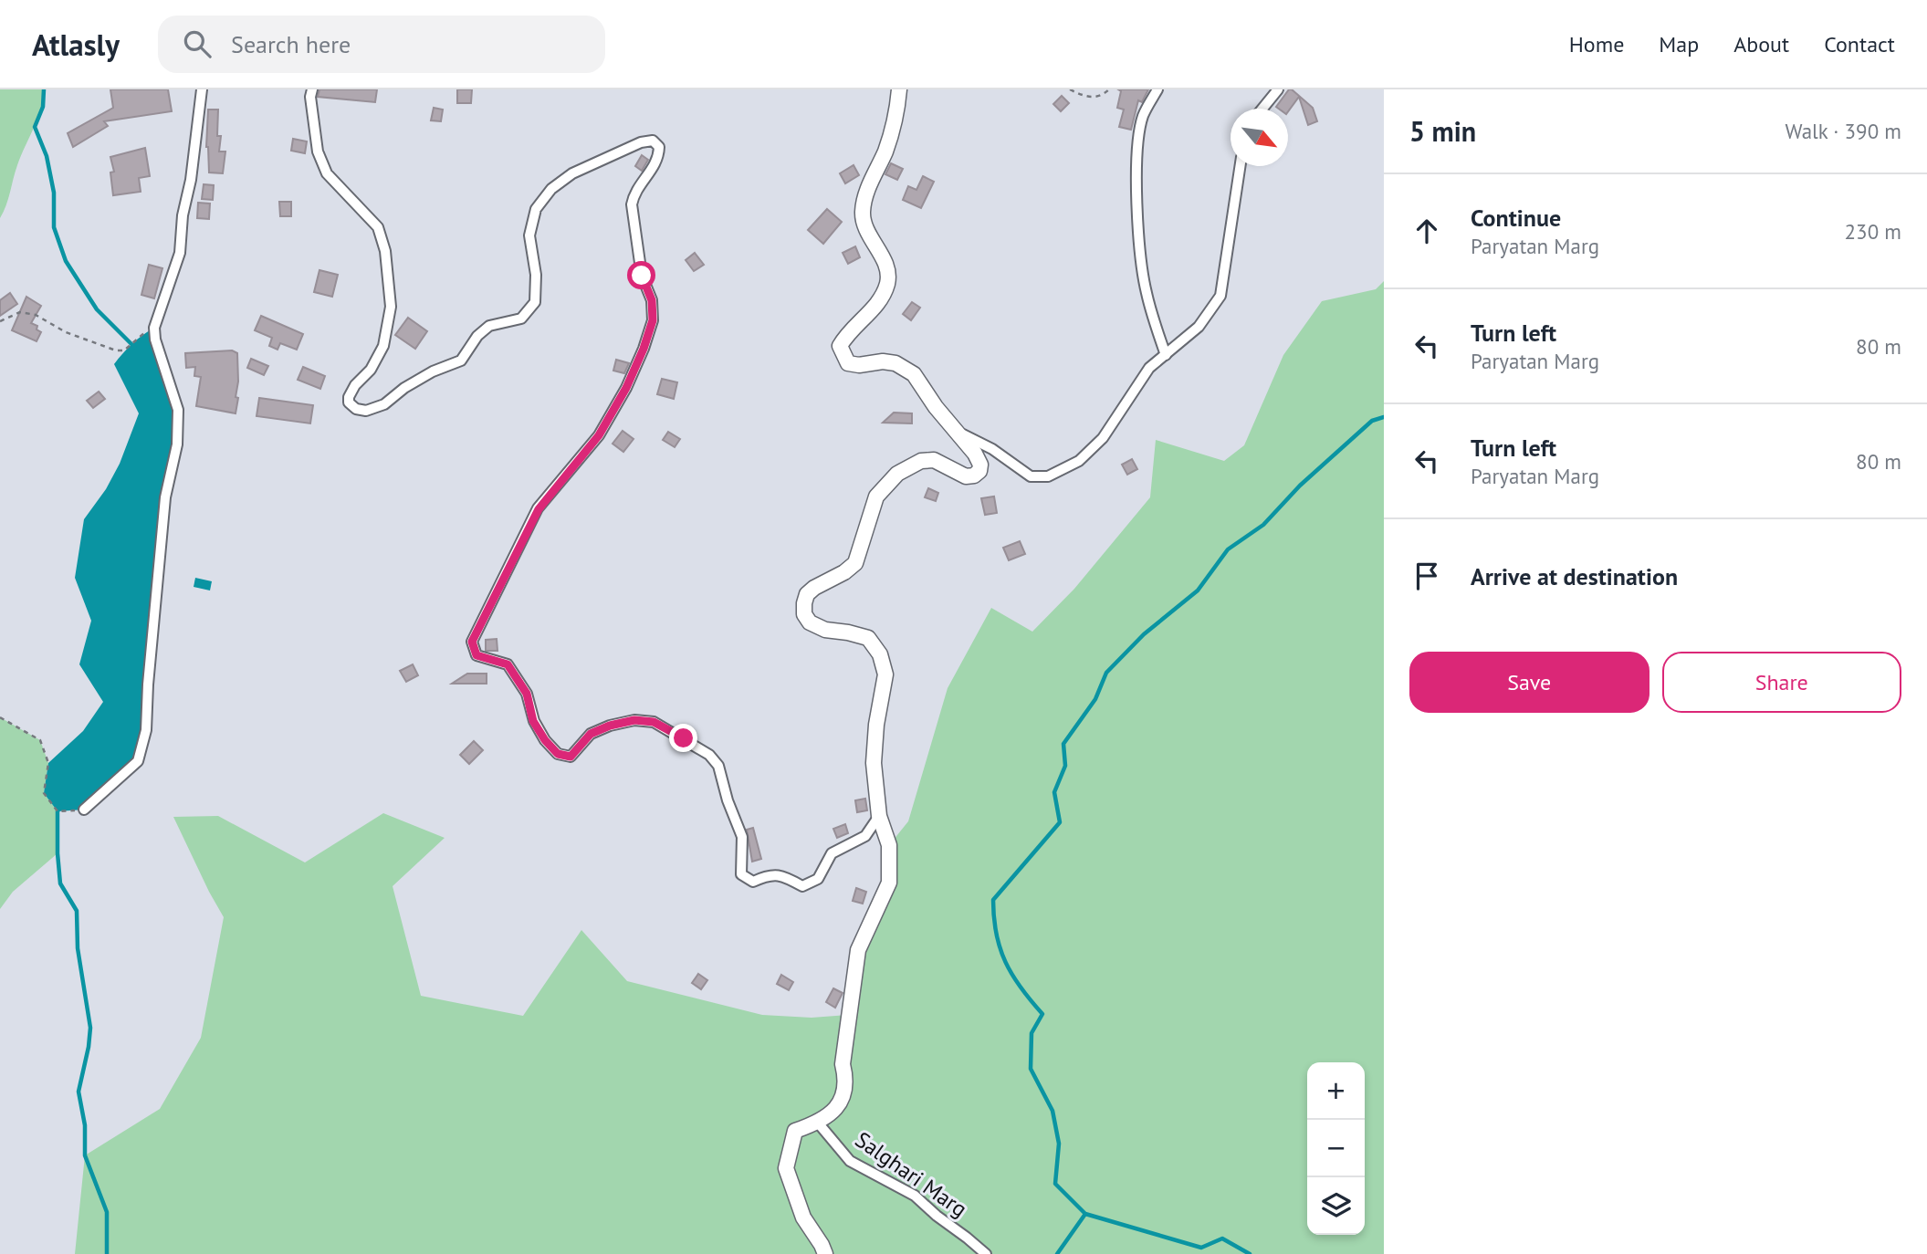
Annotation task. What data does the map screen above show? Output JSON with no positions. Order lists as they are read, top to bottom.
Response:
{
  "streets": {
    "street": ["Salghari Marg"]
  },
  "north": "bottom right",
  "page": {
    "header": "Atlasly",
    "search": "Search here",
    "nav": [
      "Home",
      "Map",
      "About",
      "Contact"
    ],
    "heading": ["5 min", "Walk · 390 m"],
    "list": [
      ["Continue", "Paryatan Marg", "230 m"],
      ["Turn left", "Paryatan Marg", "80 m"],
      ["Turn left", "Paryatan Marg", "80 m"],
      "Arrive at destination"
    ],
    "buttons": ["Save", "Share"],
    "map_buttons": ["+", "−"]
  }
}
